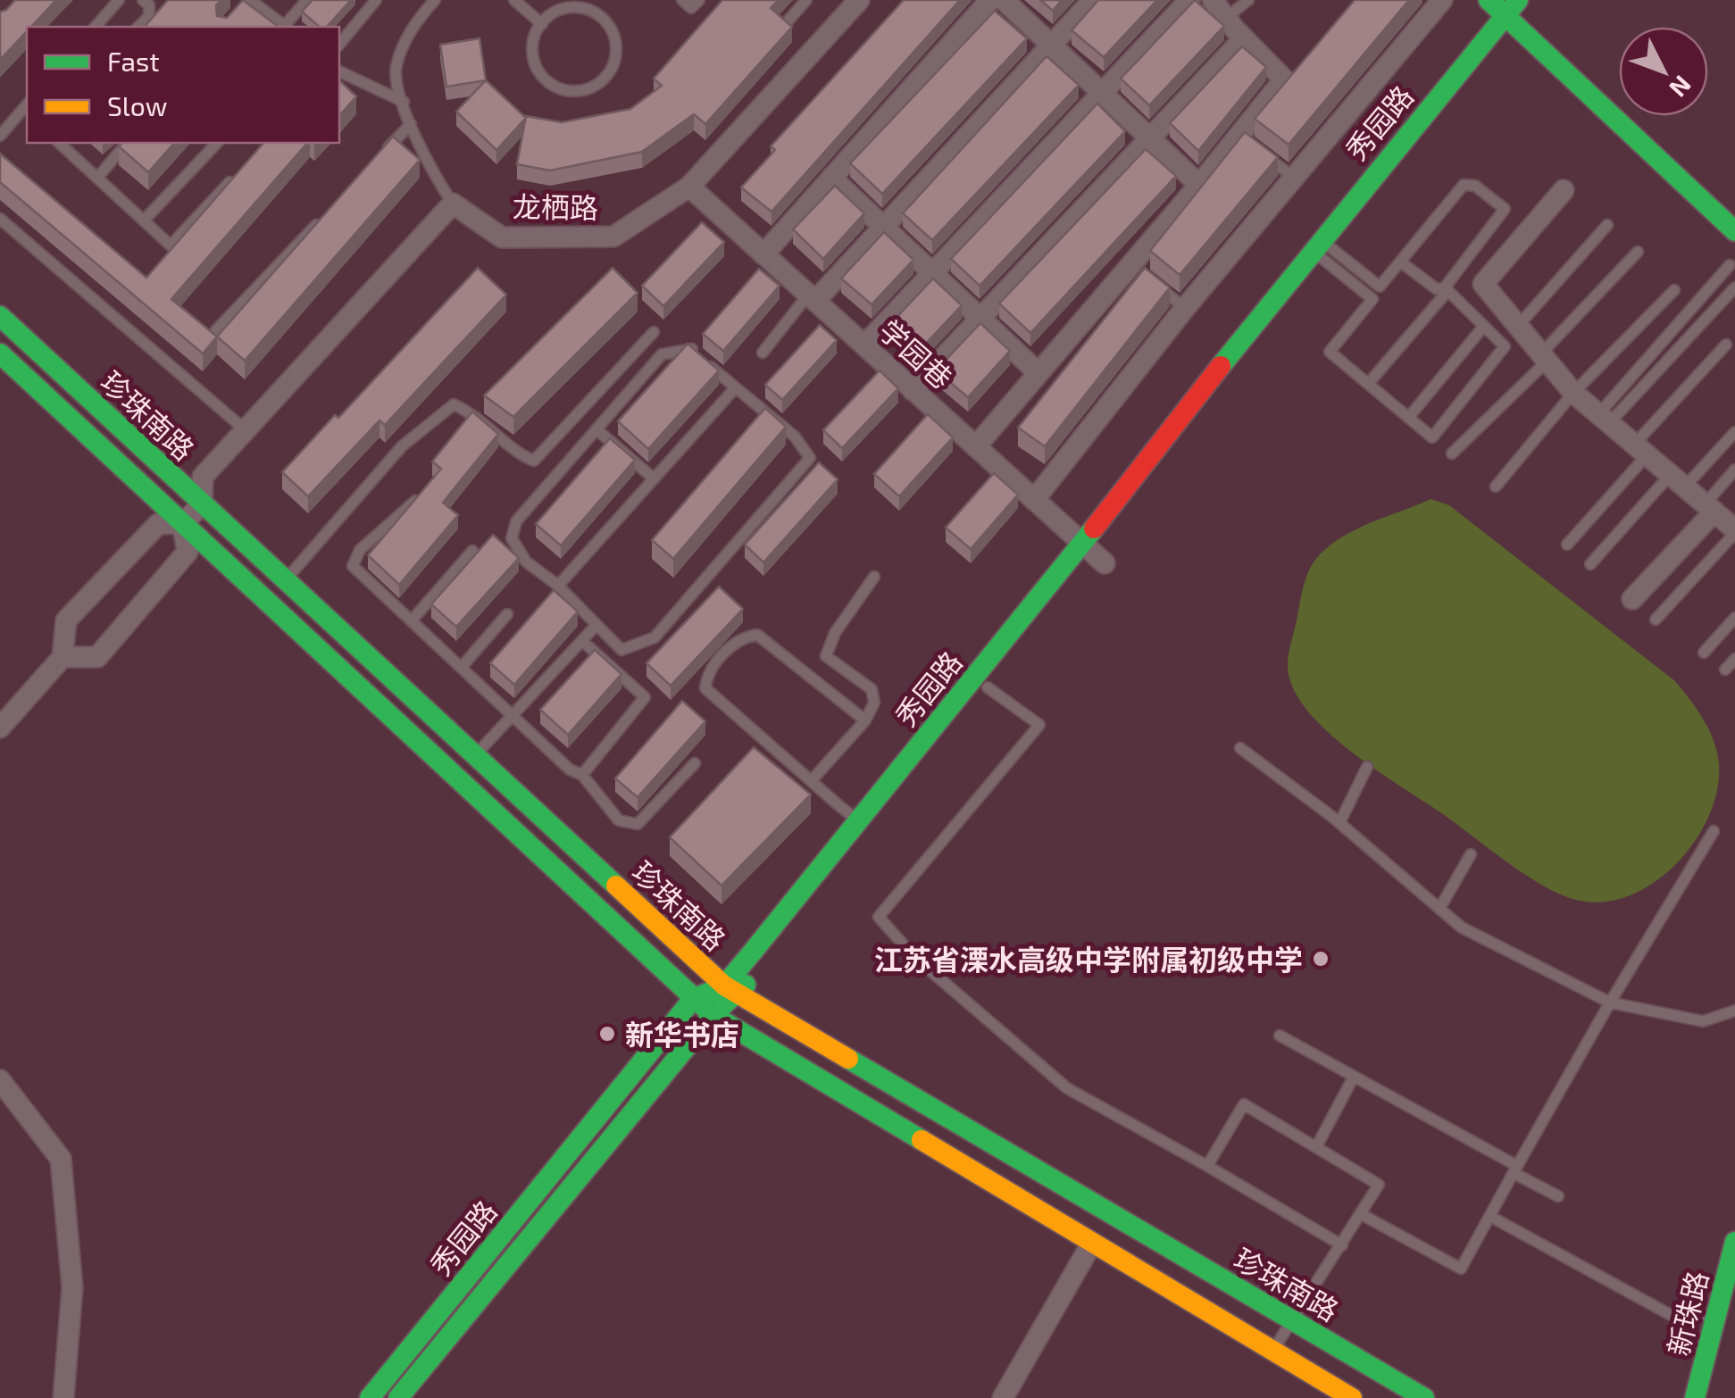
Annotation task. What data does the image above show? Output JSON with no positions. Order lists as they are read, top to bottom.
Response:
{
  "streets": {
    "main road": ["秀园路", "珍珠南路", "新珠路"],
    "street": ["龙栖路", "学园巷"]
  },
  "crossings": [
    ["秀园路", "学园巷"],
    ["秀园路", "珍珠南路"],
    ["龙栖路", "学园巷"]
  ],
  "places": ["江苏省溧水高级中学附属初级中学", "新华书店"],
  "legend": ["Fast", "Slow"],
  "north": "bottom right"
}
